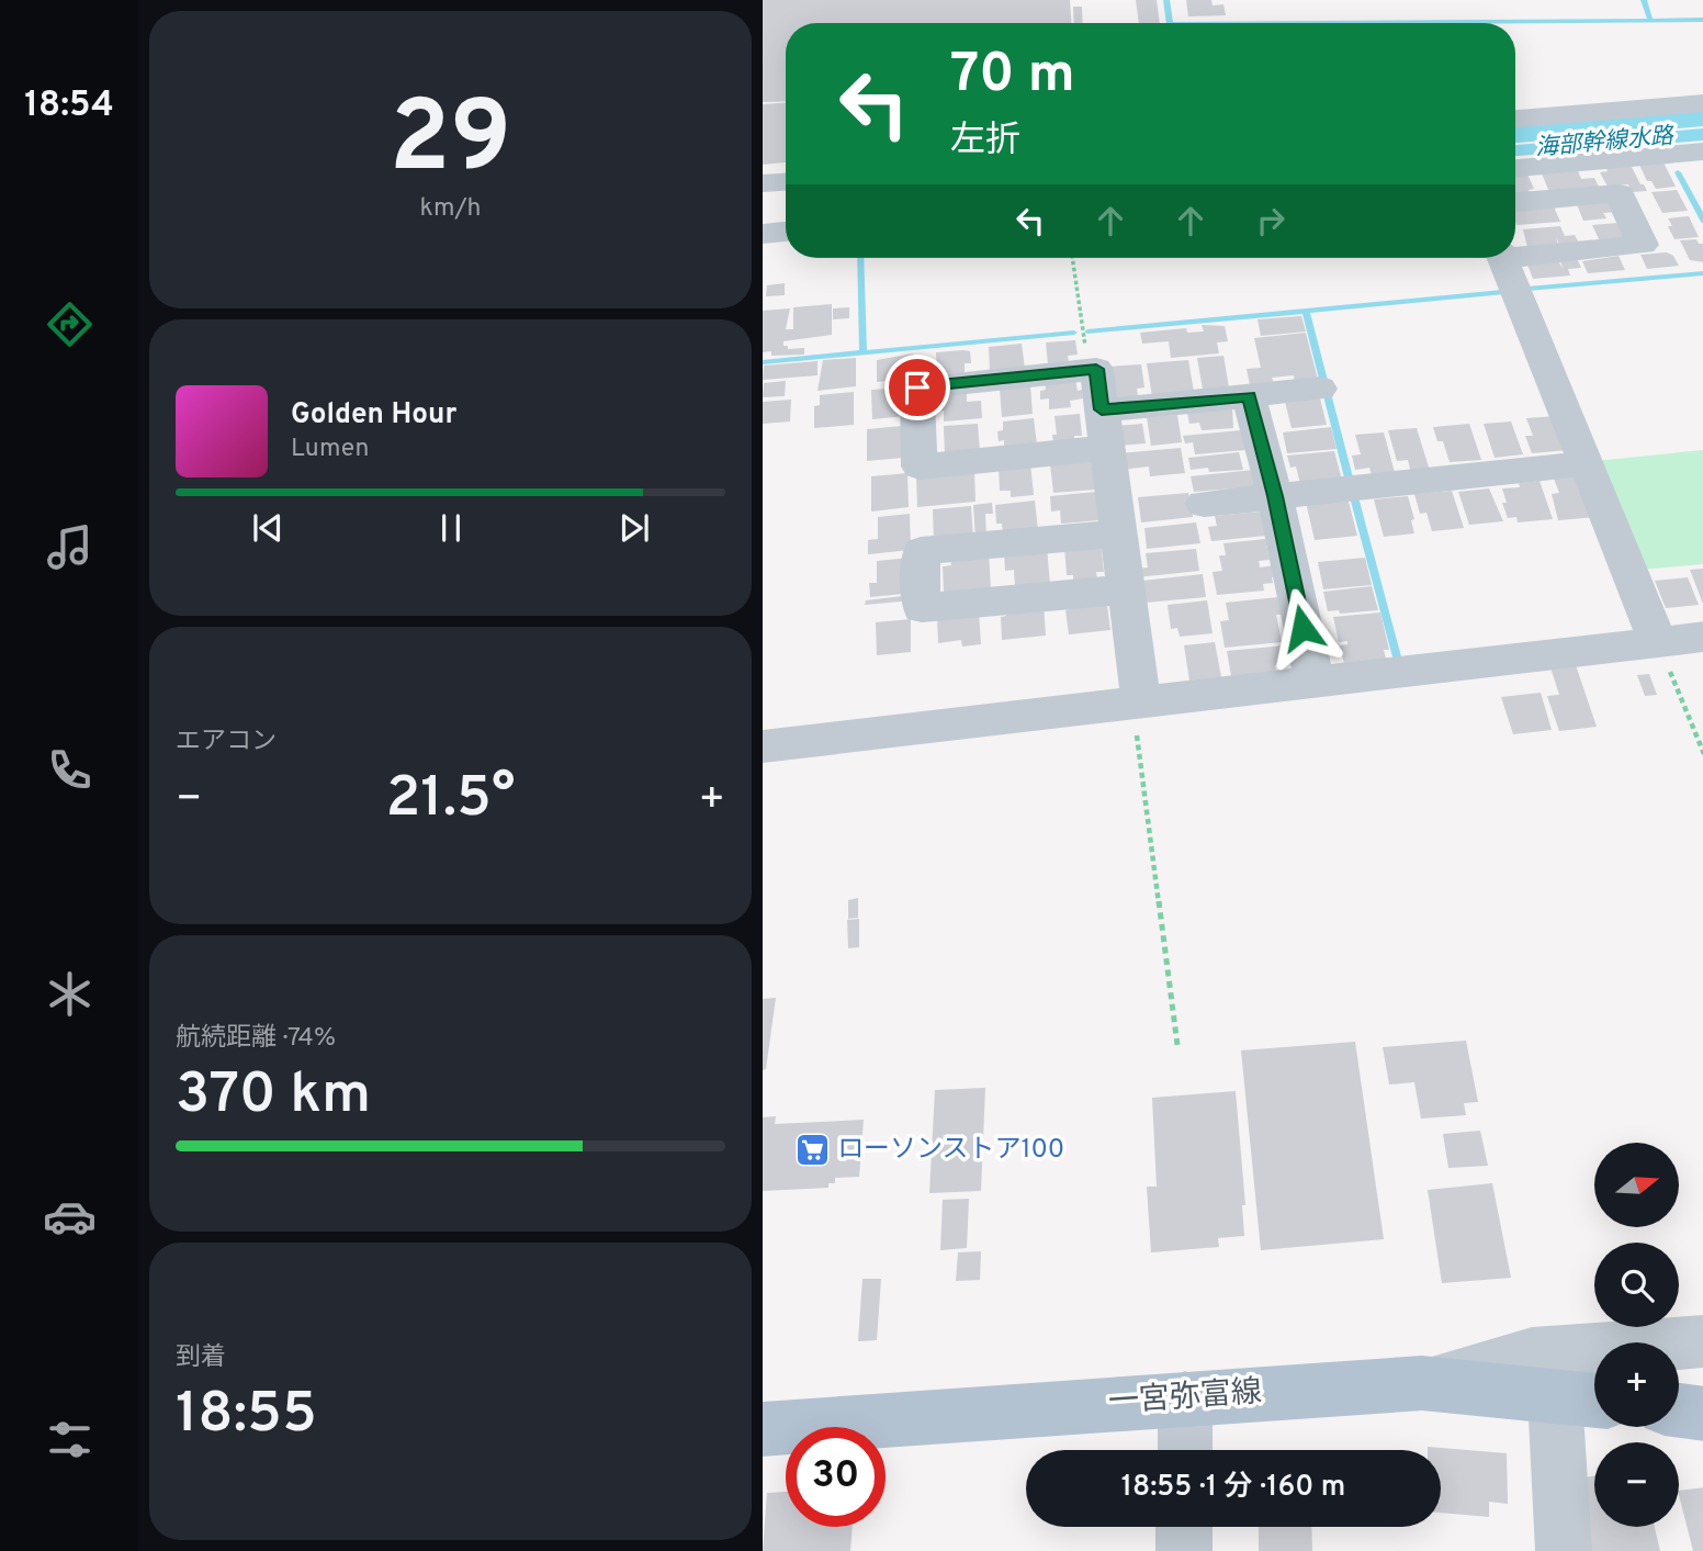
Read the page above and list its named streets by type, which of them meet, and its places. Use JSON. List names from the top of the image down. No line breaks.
{"streets":{"main road":["一宮弥富線"]},"water":["海部幹線水路"],"places":{"supermarket":["ローソンストア100"]},"north":"right","page":{"tabs":"18:54","tile":[["29","km/h"],"エアコン",["航続距離 · 74%","370 km"],["到着","18:55"]],"turn":["70 m","左折"],"song":["Golden Hour","Lumen"],"heat":["−","21.5°","+"],"map_buttons":["+","−"],"limit":"30","trip":"18:55 · 1 分 · 160 m"}}
